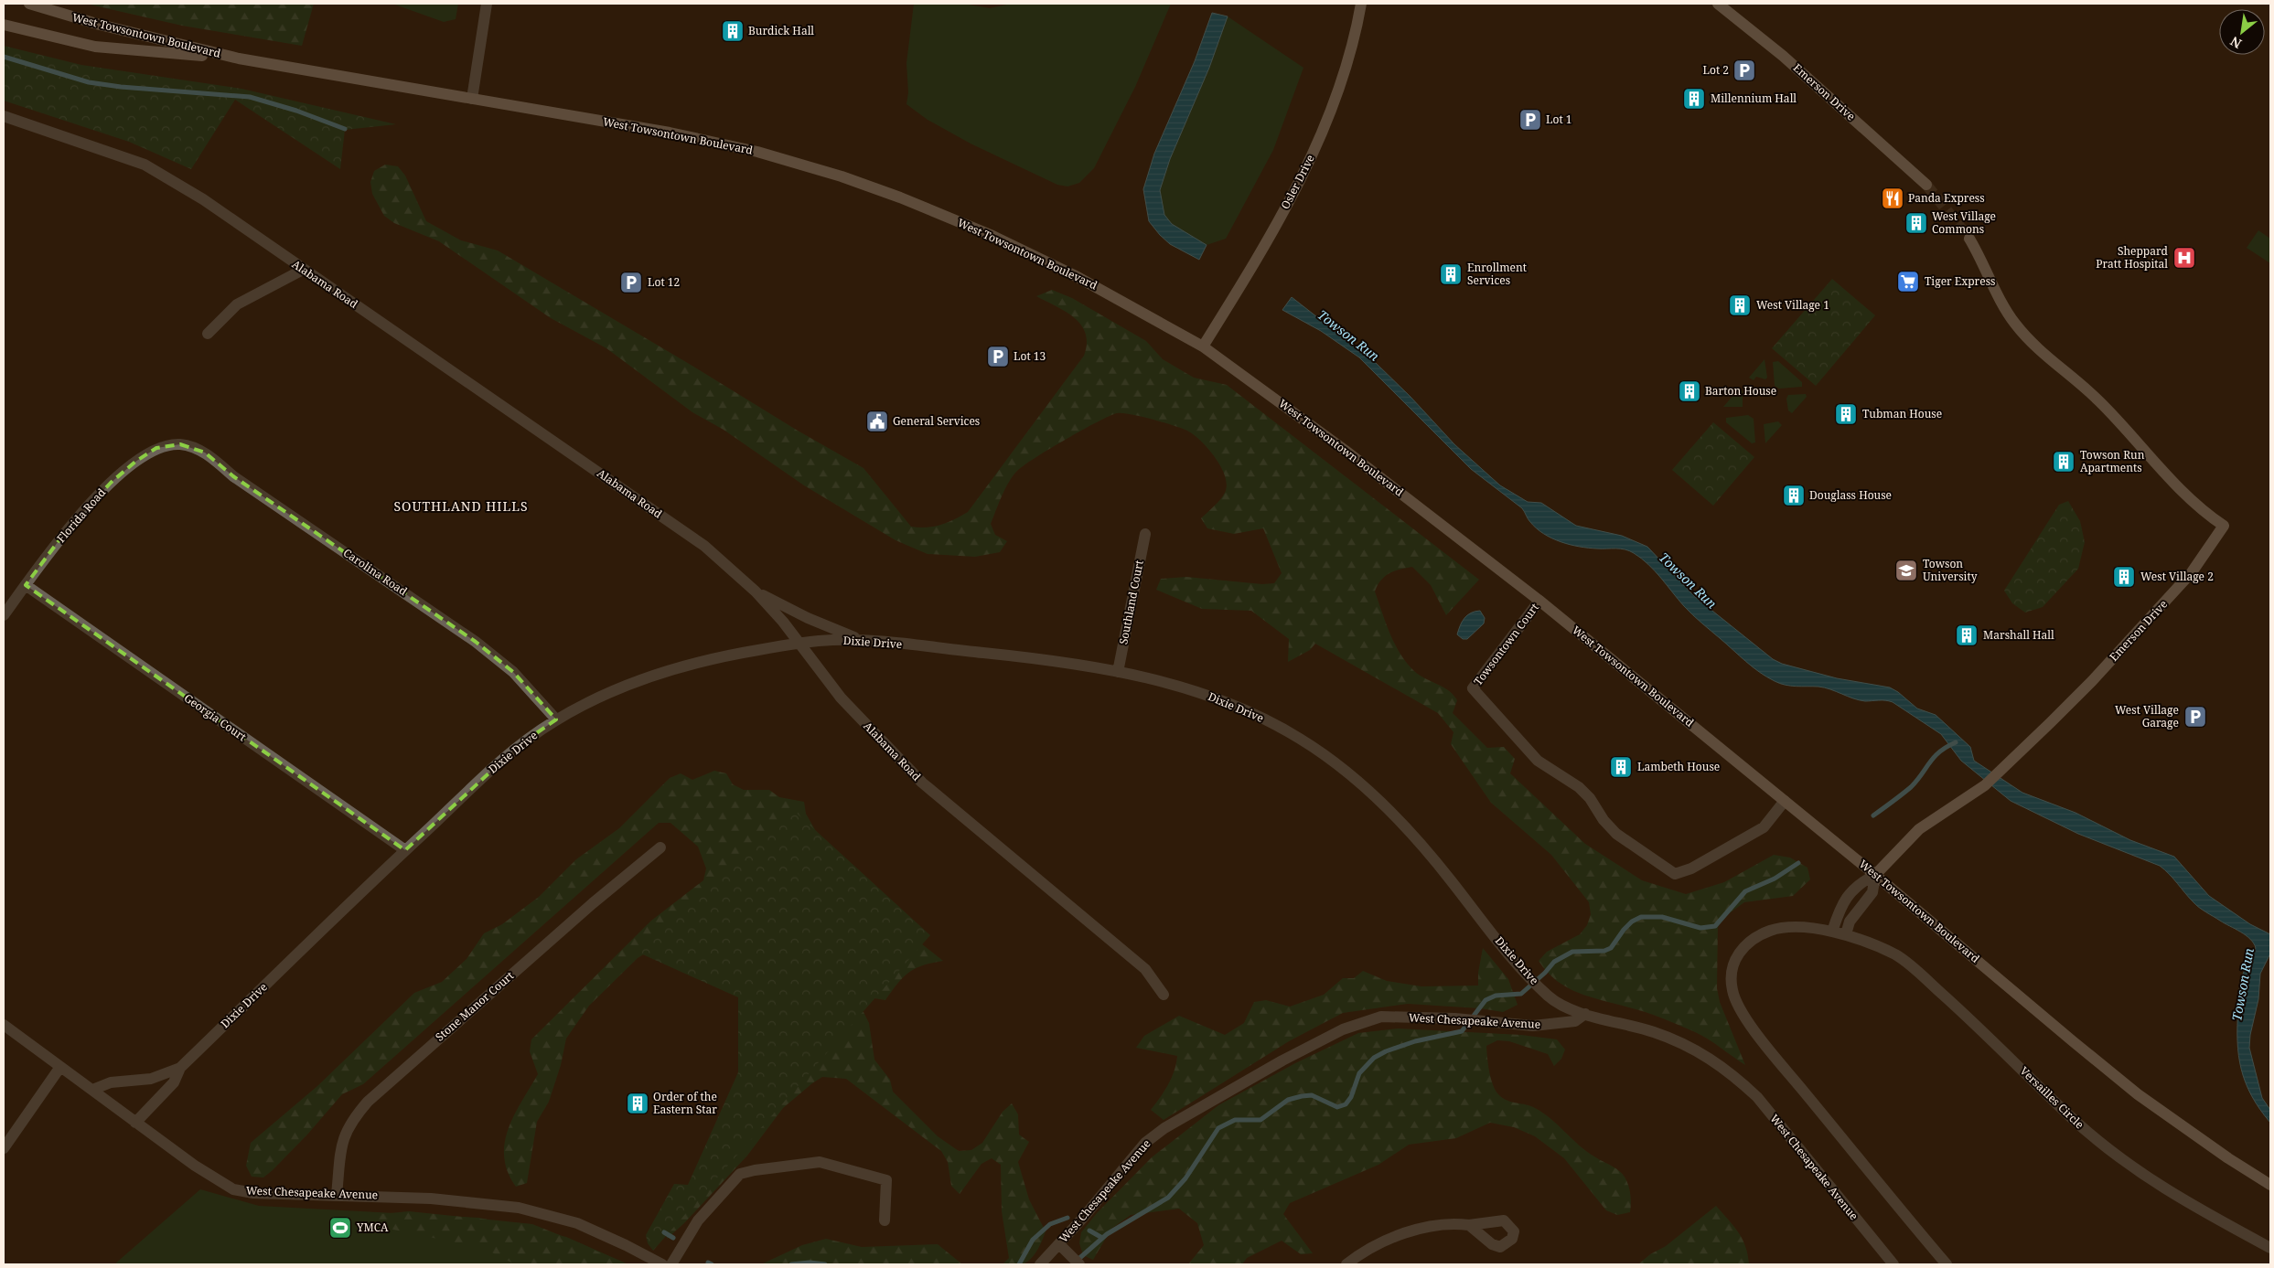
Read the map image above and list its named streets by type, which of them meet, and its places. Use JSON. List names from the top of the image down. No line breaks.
{"streets":{"main road":["West Towsontown Boulevard","Emerson Drive","Osler Drive"],"street":["Alabama Road","Florida Road","Carolina Road","Southland Court","Dixie Drive","Towsontown Court","Georgia Court","Stone Manor Court","West Chesapeake Avenue","Versailles Circle"]},"crossings":[["West Towsontown Boulevard","Emerson Drive"],["West Towsontown Boulevard","Osler Drive"],["West Towsontown Boulevard","Towsontown Court"],["Alabama Road","Dixie Drive"],["Florida Road","Carolina Road"],["Florida Road","Georgia Court"],["Carolina Road","Dixie Drive"],["Southland Court","Dixie Drive"],["Dixie Drive","Georgia Court"],["Dixie Drive","West Chesapeake Avenue"],["Stone Manor Court","West Chesapeake Avenue"]],"districts":["SOUTHLAND HILLS"],"water":["Towson Run"],"places":{"building":["Burdick Hall","Millennium Hall","West Village Commons","Enrollment Services","West Village 1","Barton House","Tubman House","Towson Run Apartments","Douglass House","West Village 2","Marshall Hall","Lambeth House","Order of the Eastern Star"],"parking":["Lot 2","Lot 1","Lot 12","Lot 13","West Village Garage"],"restaurant":["Panda Express"],"hospital":["Sheppard Pratt Hospital"],"supermarket":["Tiger Express"],"public building":["General Services"],"school or university":["Towson University"],"sports":["YMCA"]},"north":"bottom left"}
